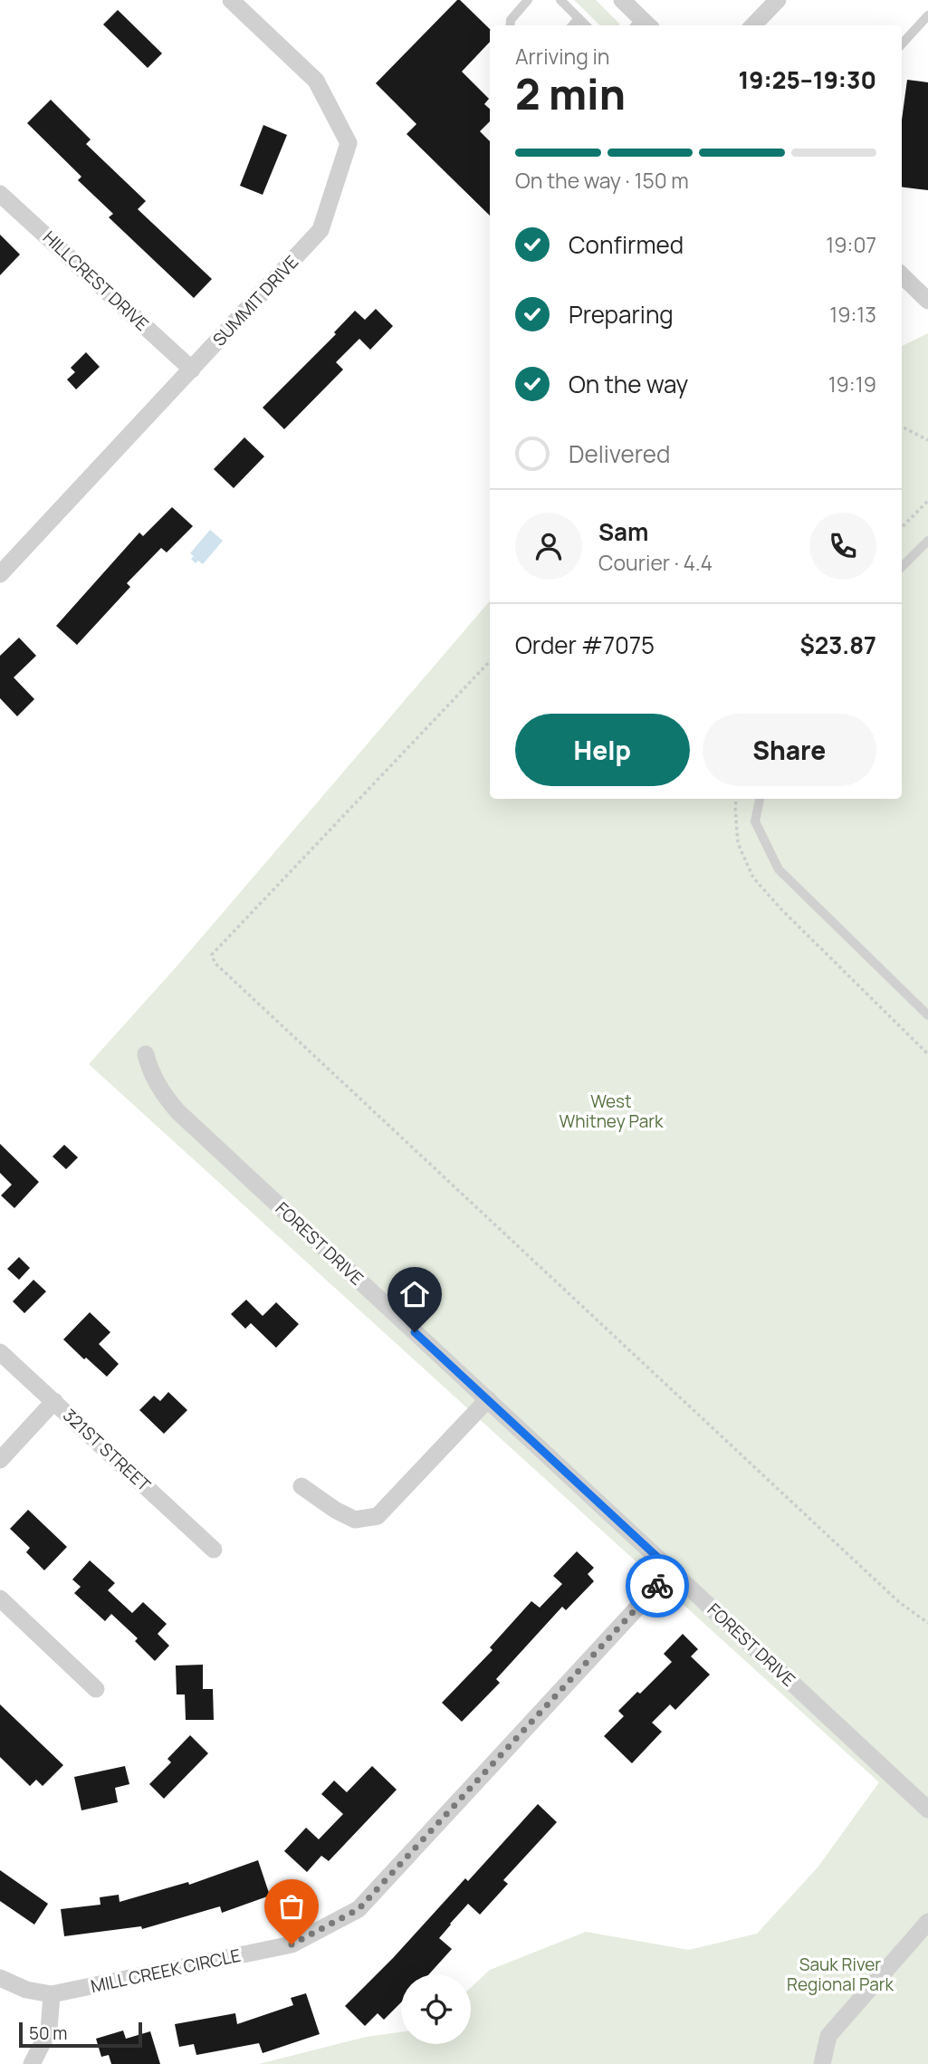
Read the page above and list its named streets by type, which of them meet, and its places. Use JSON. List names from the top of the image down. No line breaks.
{"streets":{"street":["HILLCREST DRIVE","SUMMIT DRIVE","FOREST DRIVE","321ST STREET","MILL CREEK CIRCLE"]},"crossings":[["HILLCREST DRIVE","SUMMIT DRIVE"],["FOREST DRIVE","MILL CREEK CIRCLE"]],"parks":["West Whitney Park","Sauk River Regional Park"],"scale_bar":"50 m","page":{"heading":["2 min","Arriving in","19:25–19:30"],"panel":["Sam","Courier · 4.4","Order #7075","$23.87"],"bar":"On the way · 150 m","list":[["Confirmed","19:07"],["Preparing","19:13"],["On the way","19:19"],"Delivered"],"buttons":["Help","Share"],"scale":"50 m"}}
